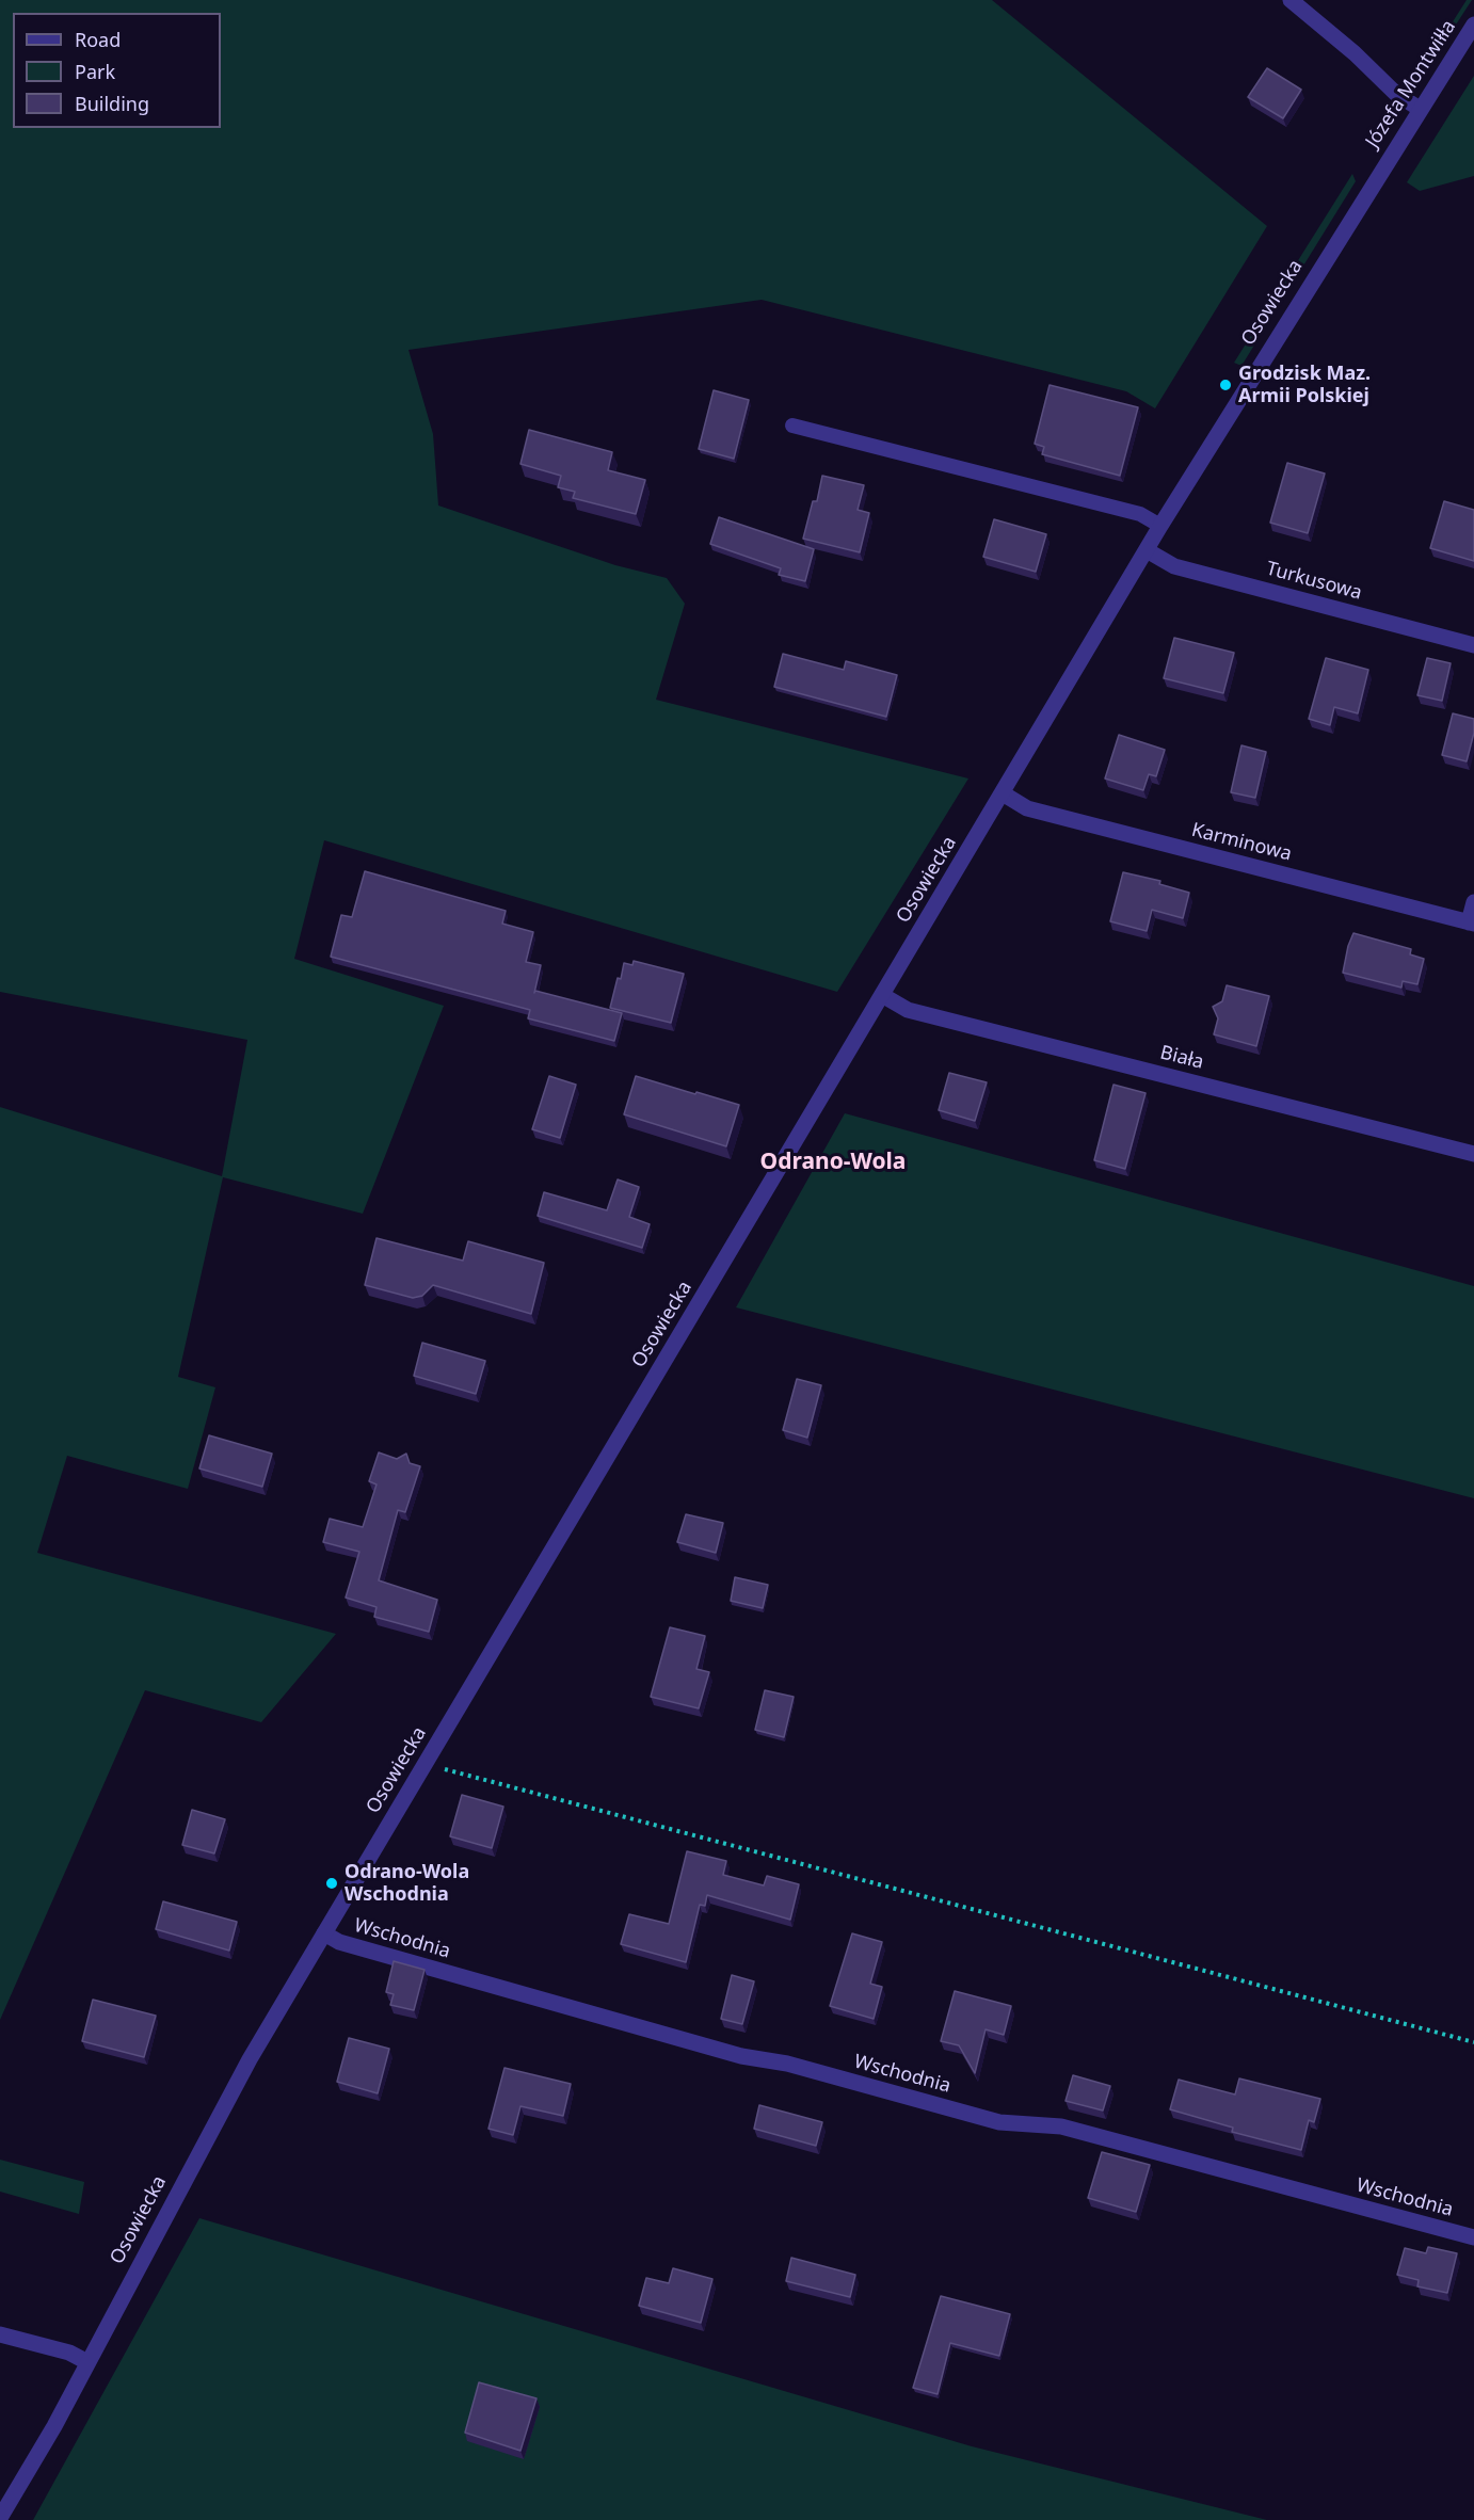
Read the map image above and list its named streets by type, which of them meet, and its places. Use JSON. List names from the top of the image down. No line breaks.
{"streets":{"street":["Józefa Montwiłła","Osowiecka","Turkusowa","Karminowa","Biała","Wschodnia"]},"crossings":[["Józefa Montwiłła","Osowiecka"],["Osowiecka","Turkusowa"],["Osowiecka","Karminowa"],["Osowiecka","Biała"],["Osowiecka","Wschodnia"]],"districts":["Odrano-Wola"],"places":["Grodzisk Maz. Armii Polskiej","Odrano-Wola Wschodnia"],"legend":["Road","Park","Building"]}
